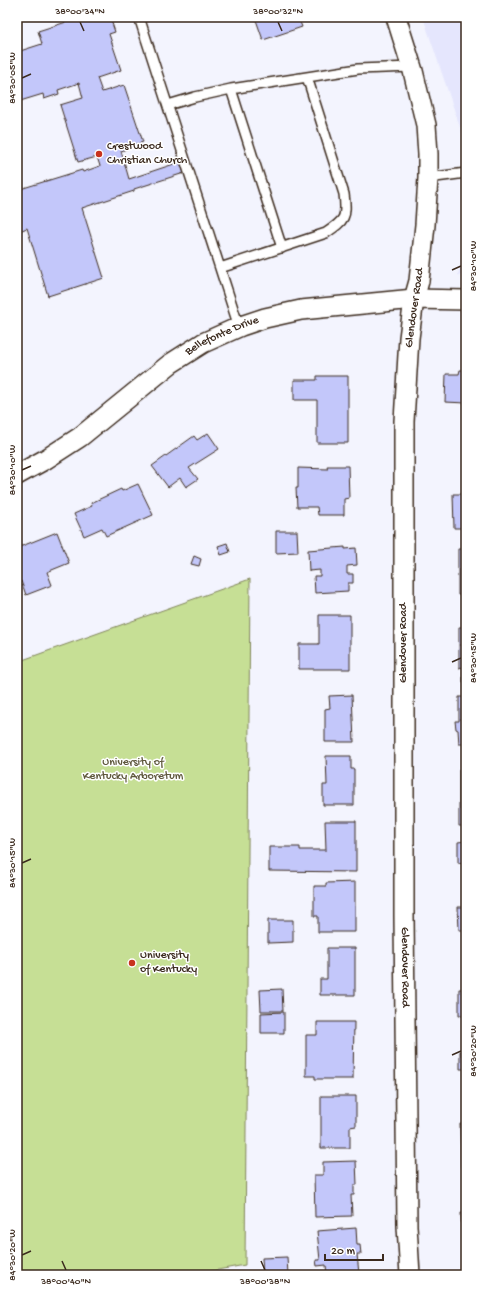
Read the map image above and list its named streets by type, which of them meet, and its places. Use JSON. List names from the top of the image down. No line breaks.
{"streets":{"street":["Glendover Road","Bellefonte Drive"]},"crossings":[["Glendover Road","Bellefonte Drive"]],"parks":["University of Kentucky Arboretum"],"places":["Crestwood Christian Church","University of Kentucky"],"scale_bar":"20 m","coordinates":["38°00'34\"N","38°00'32\"N","84°30'05\"W","84°30'10\"W","84°30'15\"W","84°30'20\"W","38°00'40\"N","38°00'38\"N"]}
